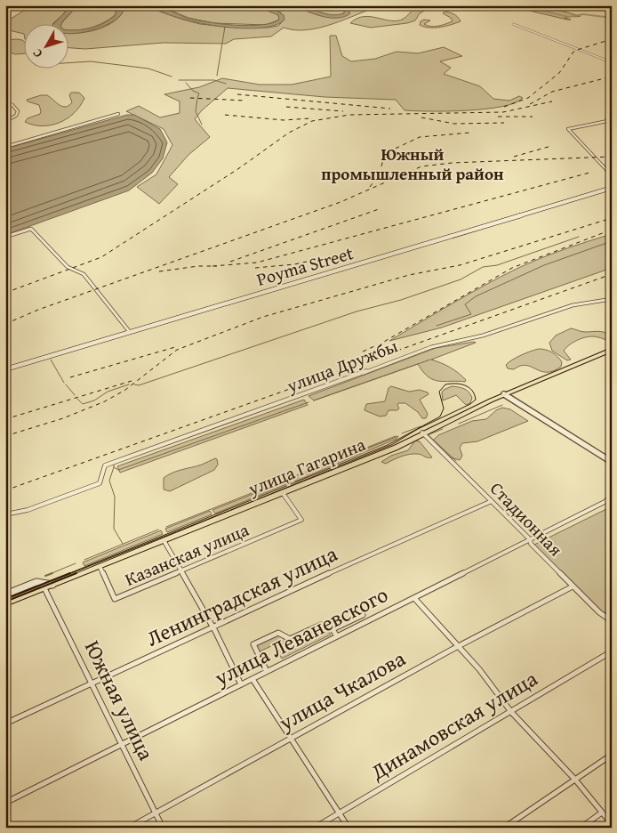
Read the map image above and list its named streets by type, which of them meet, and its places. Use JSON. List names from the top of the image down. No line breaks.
{"streets":{"main road":["Poyma Street","улица Гагарина"],"street":["улица Дружбы","Стадионная","Казанская улица","Ленинградская улица","улица Леваневского","улица Чкалова","Южная улица","Динамовская улица"]},"crossings":[["улица Гагарина","Стадионная"],["улица Гагарина","Казанская улица"],["улица Гагарина","Южная улица"],["Стадионная","Ленинградская улица"],["Стадионная","улица Леваневского"],["Стадионная","улица Чкалова"],["Ленинградская улица","Южная улица"],["улица Леваневского","Южная улица"],["улица Чкалова","Южная улица"]],"districts":["Южный промышленный район"],"north":"bottom left"}
